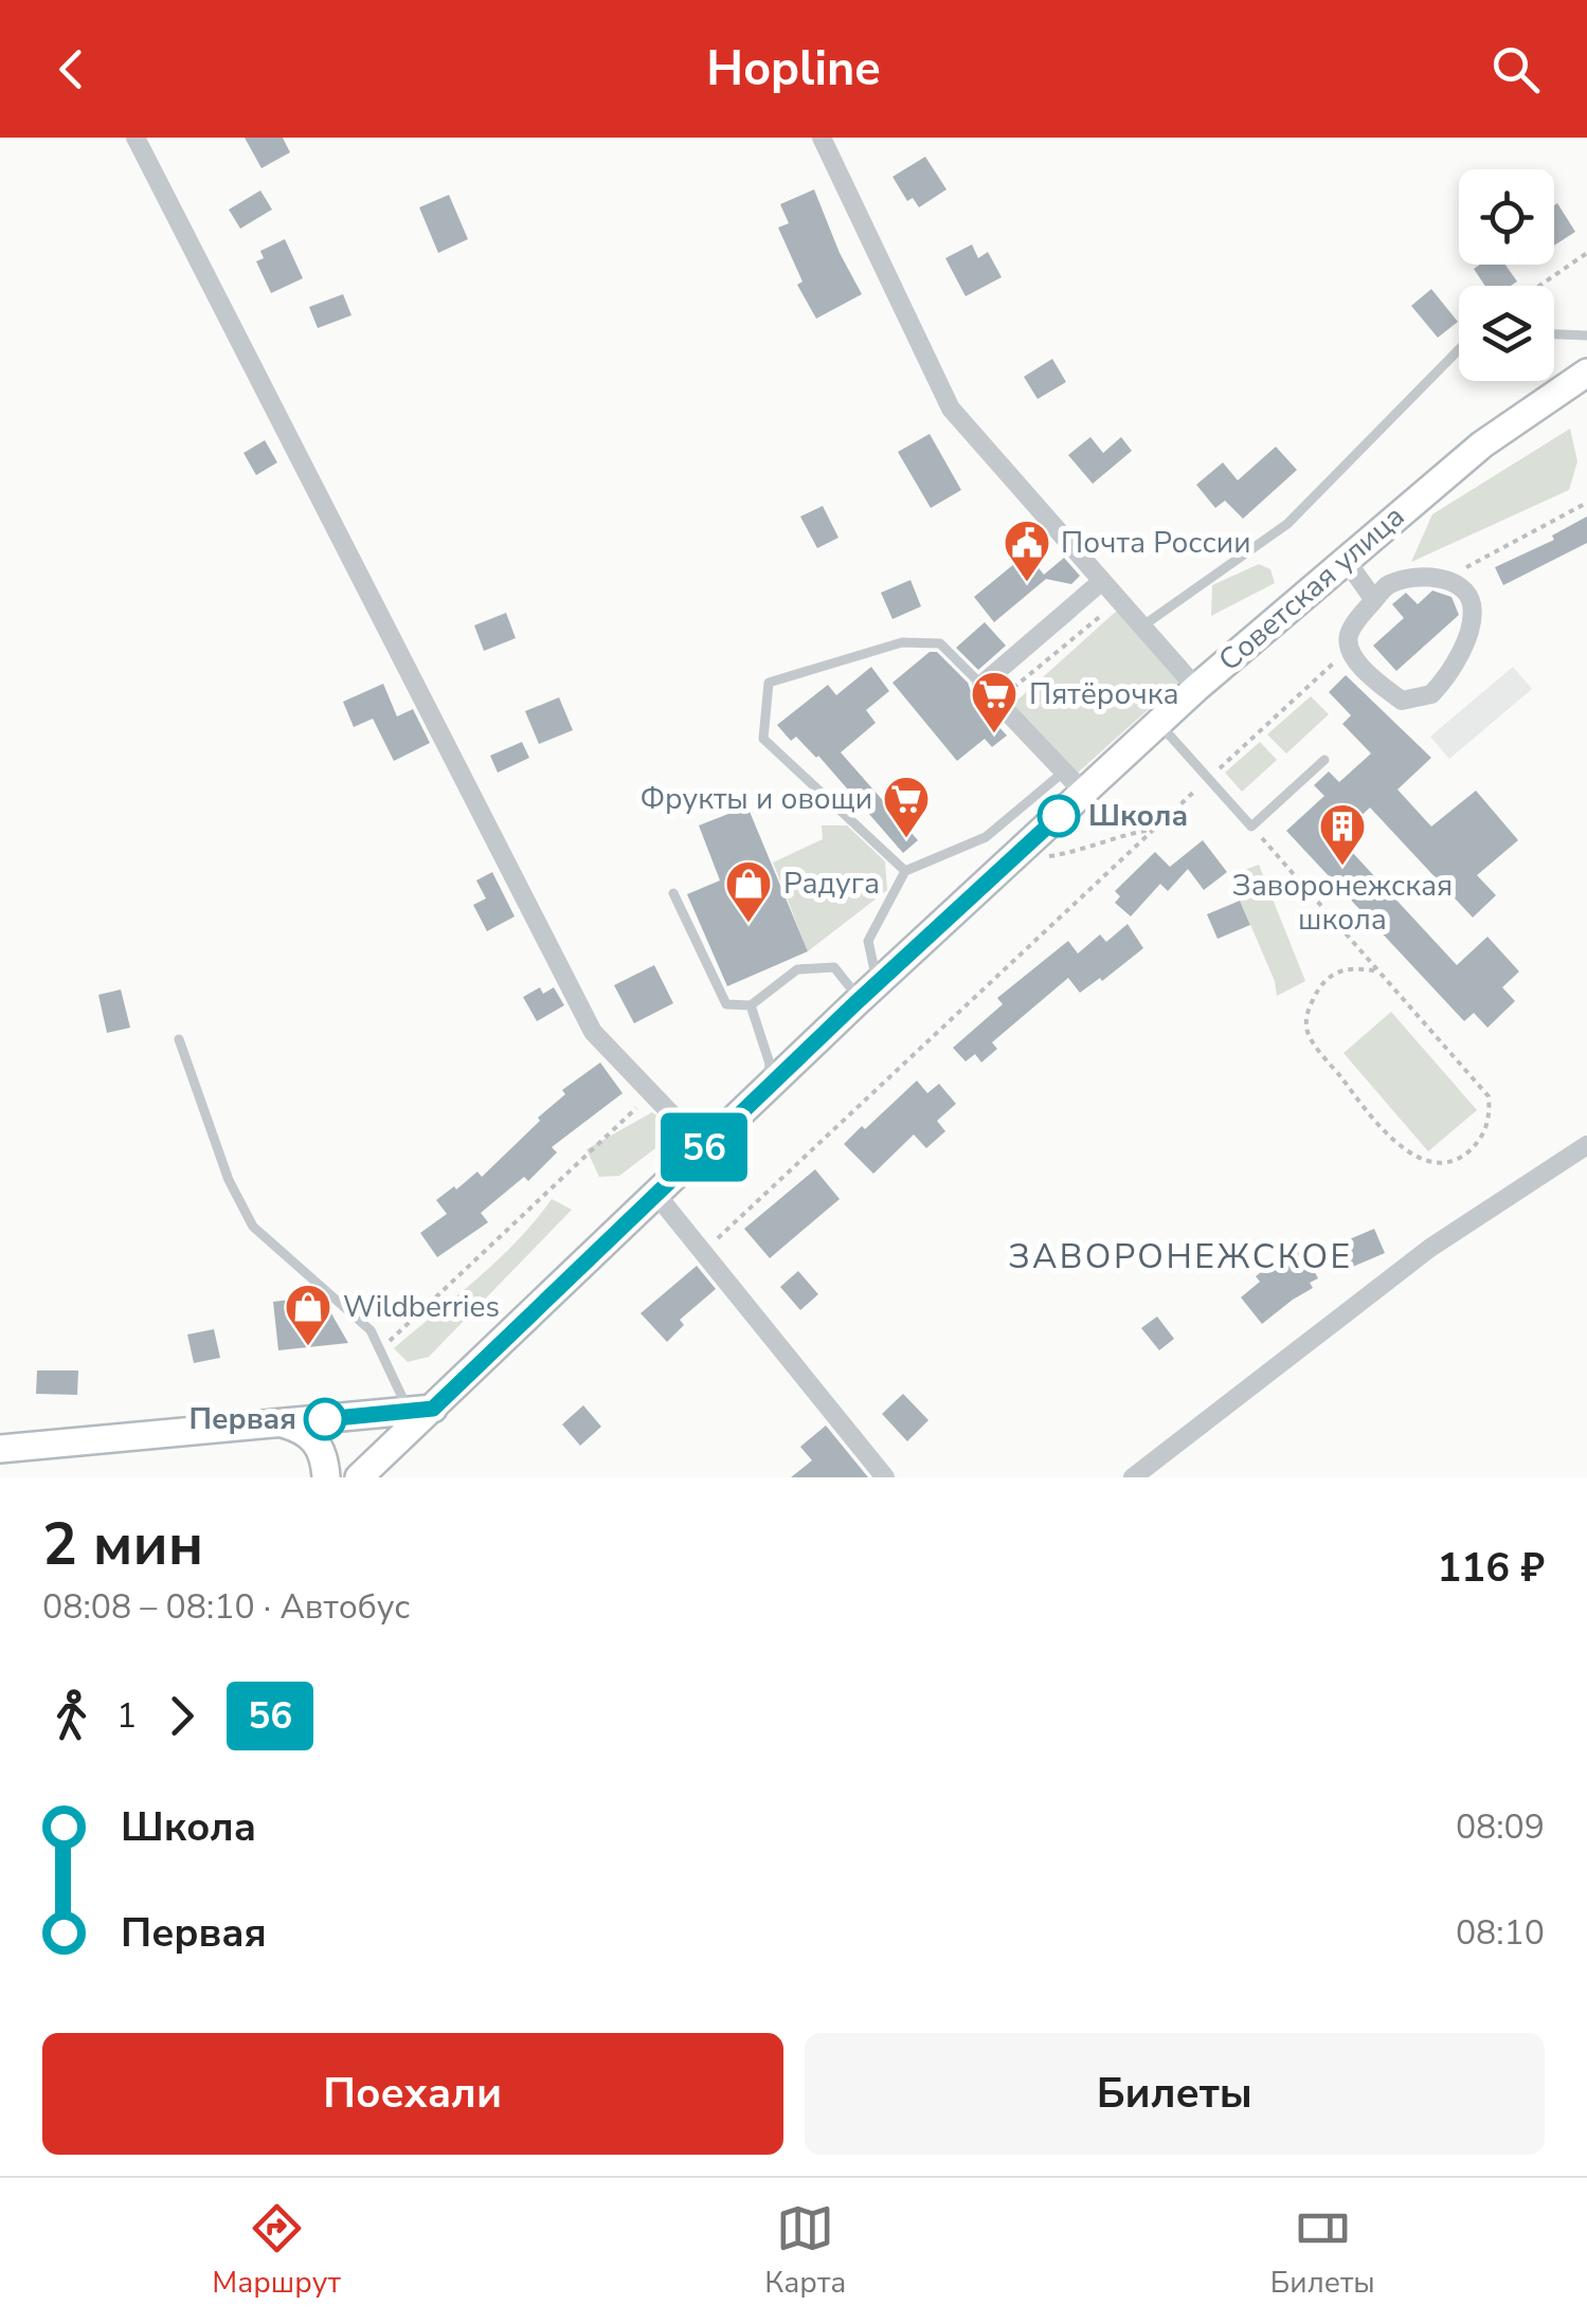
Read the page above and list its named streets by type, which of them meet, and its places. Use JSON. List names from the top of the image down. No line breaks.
{"streets":{"street":["Советская улица"]},"districts":["ЗАВОРОНЕЖСКОЕ"],"places":{"public building":["Почта России"],"supermarket":["Пятёрочка","Фрукты и овощи"],"other":["Школа","Первая"],"building":["Заворонежская школа"],"shop":["Радуга","Wildberries"]},"lines":["bus line 56"],"page":{"header":"Hopline","on_map":"56","heading":["2 мин","08:08 – 08:10 · Автобус","116 ₽"],"legs":["1","56"],"list":[{"name":"Школа","value":"08:09"},{"name":"Первая","value":"08:10"}],"buttons":["Поехали","Билеты"],"tabs":["Маршрут","Карта","Билеты"]}}
